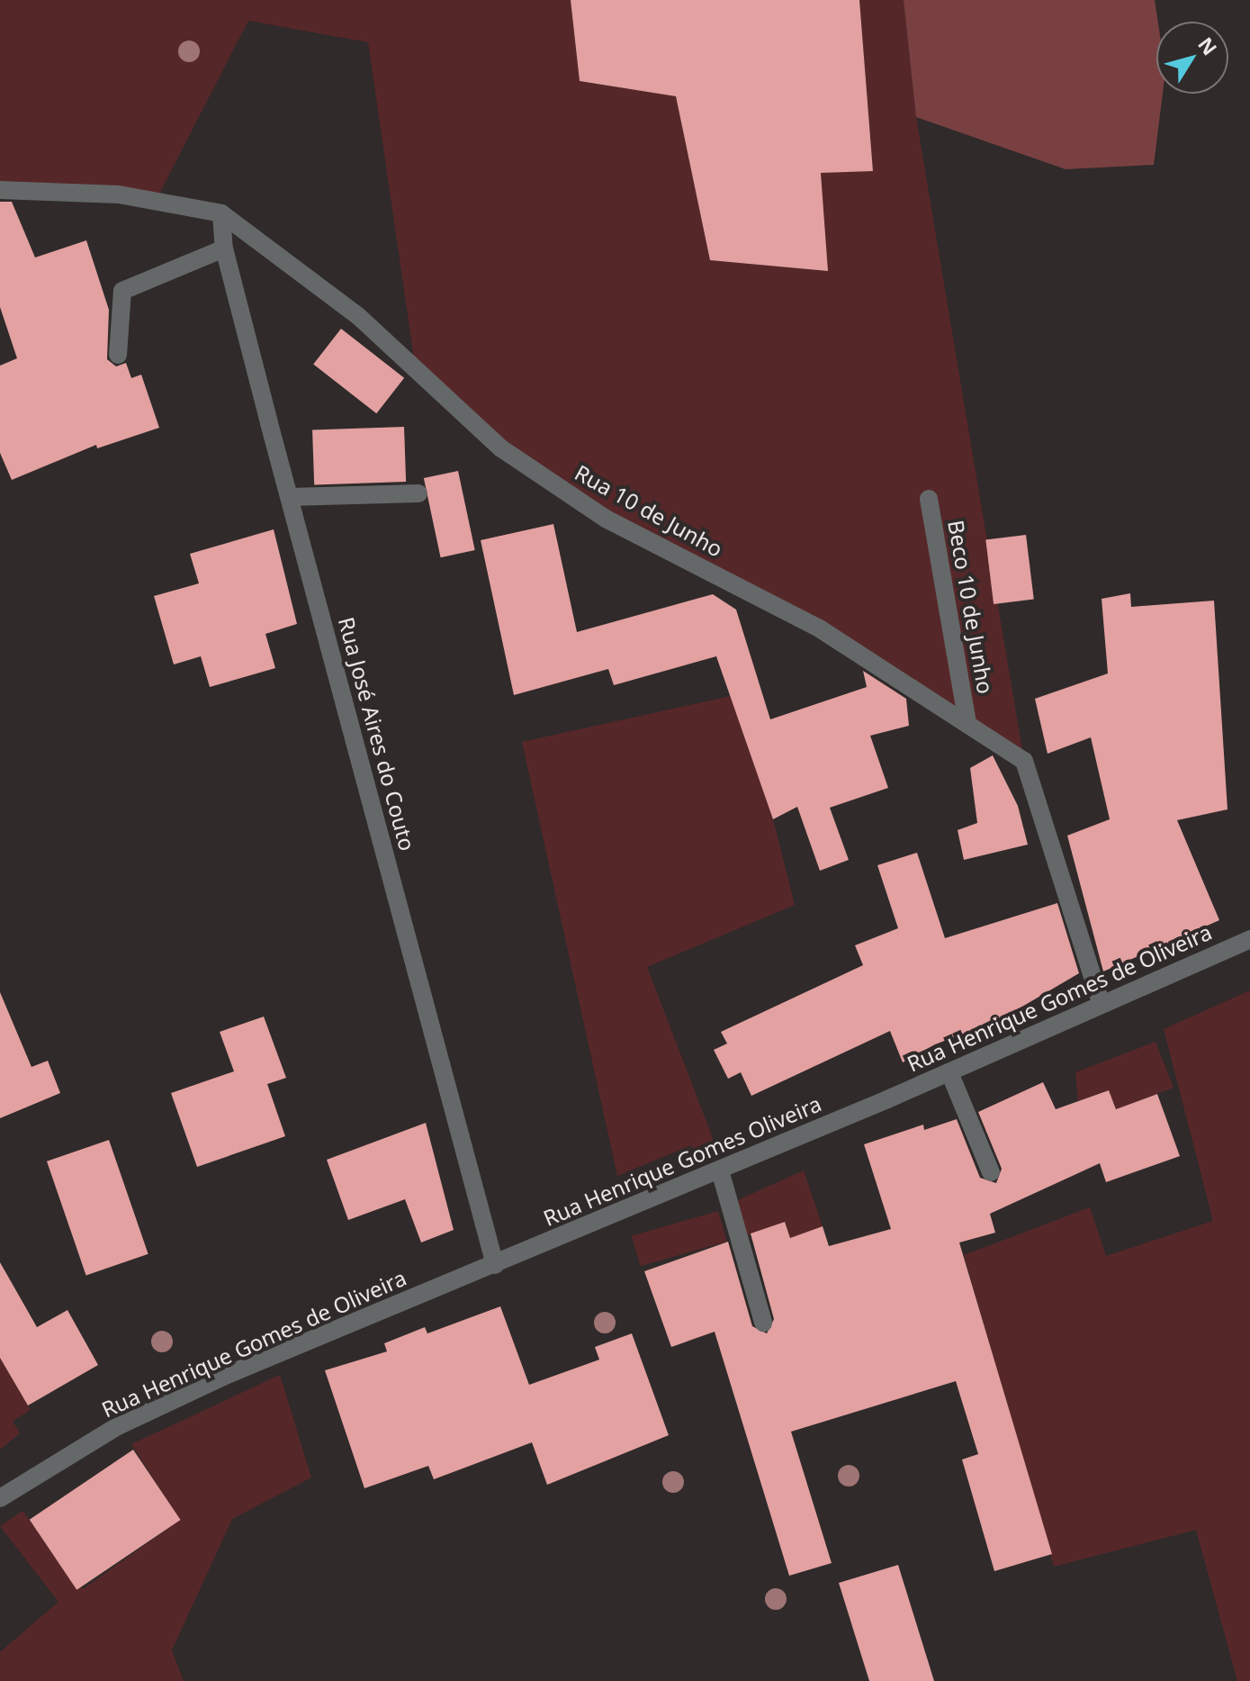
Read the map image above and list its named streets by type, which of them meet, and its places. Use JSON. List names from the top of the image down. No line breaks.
{"streets":{"street":["Rua 10 de Junho","Beco 10 de Junho","Rua José Aires do Couto","Rua Henrique Gomes de Oliveira","Rua Henrique Gomes Oliveira"]},"crossings":[["Rua 10 de Junho","Beco 10 de Junho"],["Rua 10 de Junho","Rua José Aires do Couto"],["Rua 10 de Junho","Rua Henrique Gomes de Oliveira"],["Rua José Aires do Couto","Rua Henrique Gomes de Oliveira"],["Rua José Aires do Couto","Rua Henrique Gomes Oliveira"],["Rua Henrique Gomes de Oliveira","Rua Henrique Gomes Oliveira"]],"north":"top right"}
